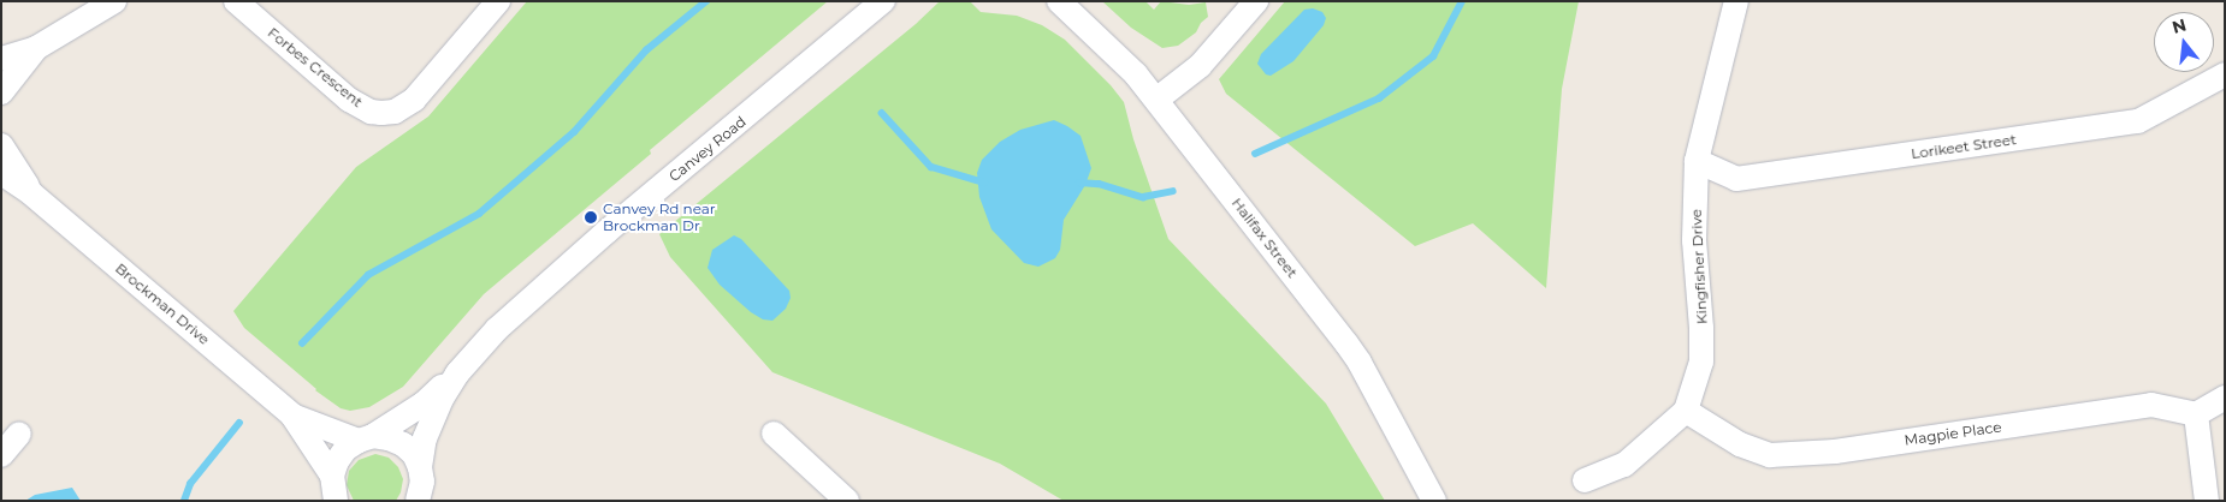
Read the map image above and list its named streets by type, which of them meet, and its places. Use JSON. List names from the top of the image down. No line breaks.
{"streets":{"street":["Forbes Crescent","Lorikeet Street","Canvey Road","Halifax Street","Kingfisher Drive","Brockman Drive","Magpie Place"]},"crossings":[["Lorikeet Street","Kingfisher Drive"],["Canvey Road","Brockman Drive"],["Kingfisher Drive","Magpie Place"]],"places":["Canvey Rd near Brockman Dr"],"north":"top"}
